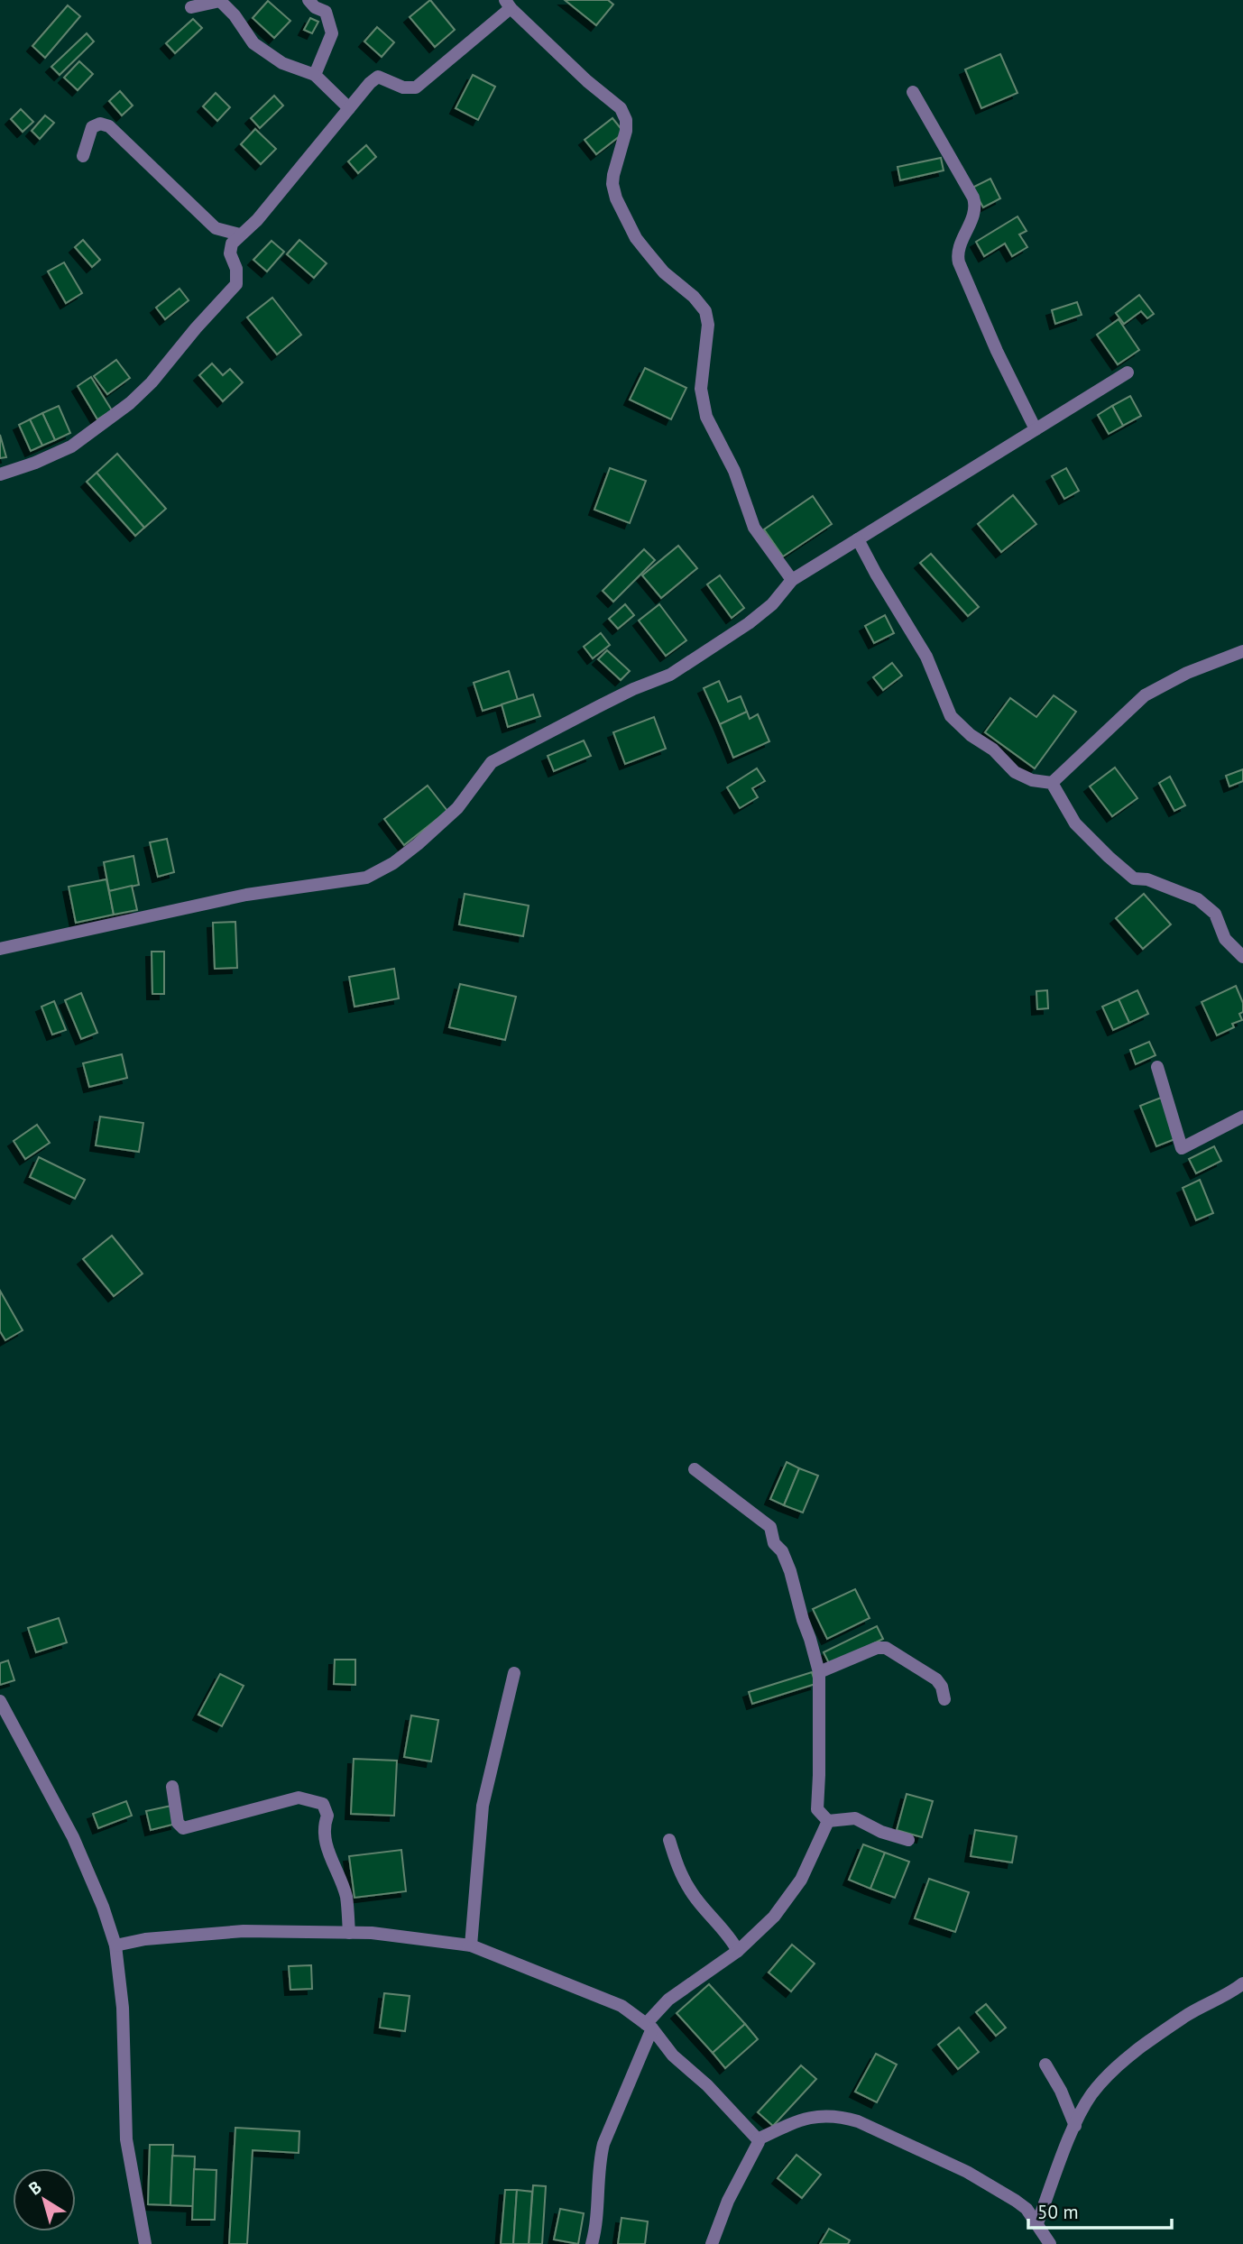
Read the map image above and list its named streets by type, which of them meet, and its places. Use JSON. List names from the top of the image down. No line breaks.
{"scale_bar":"50 m","north":"top left"}
